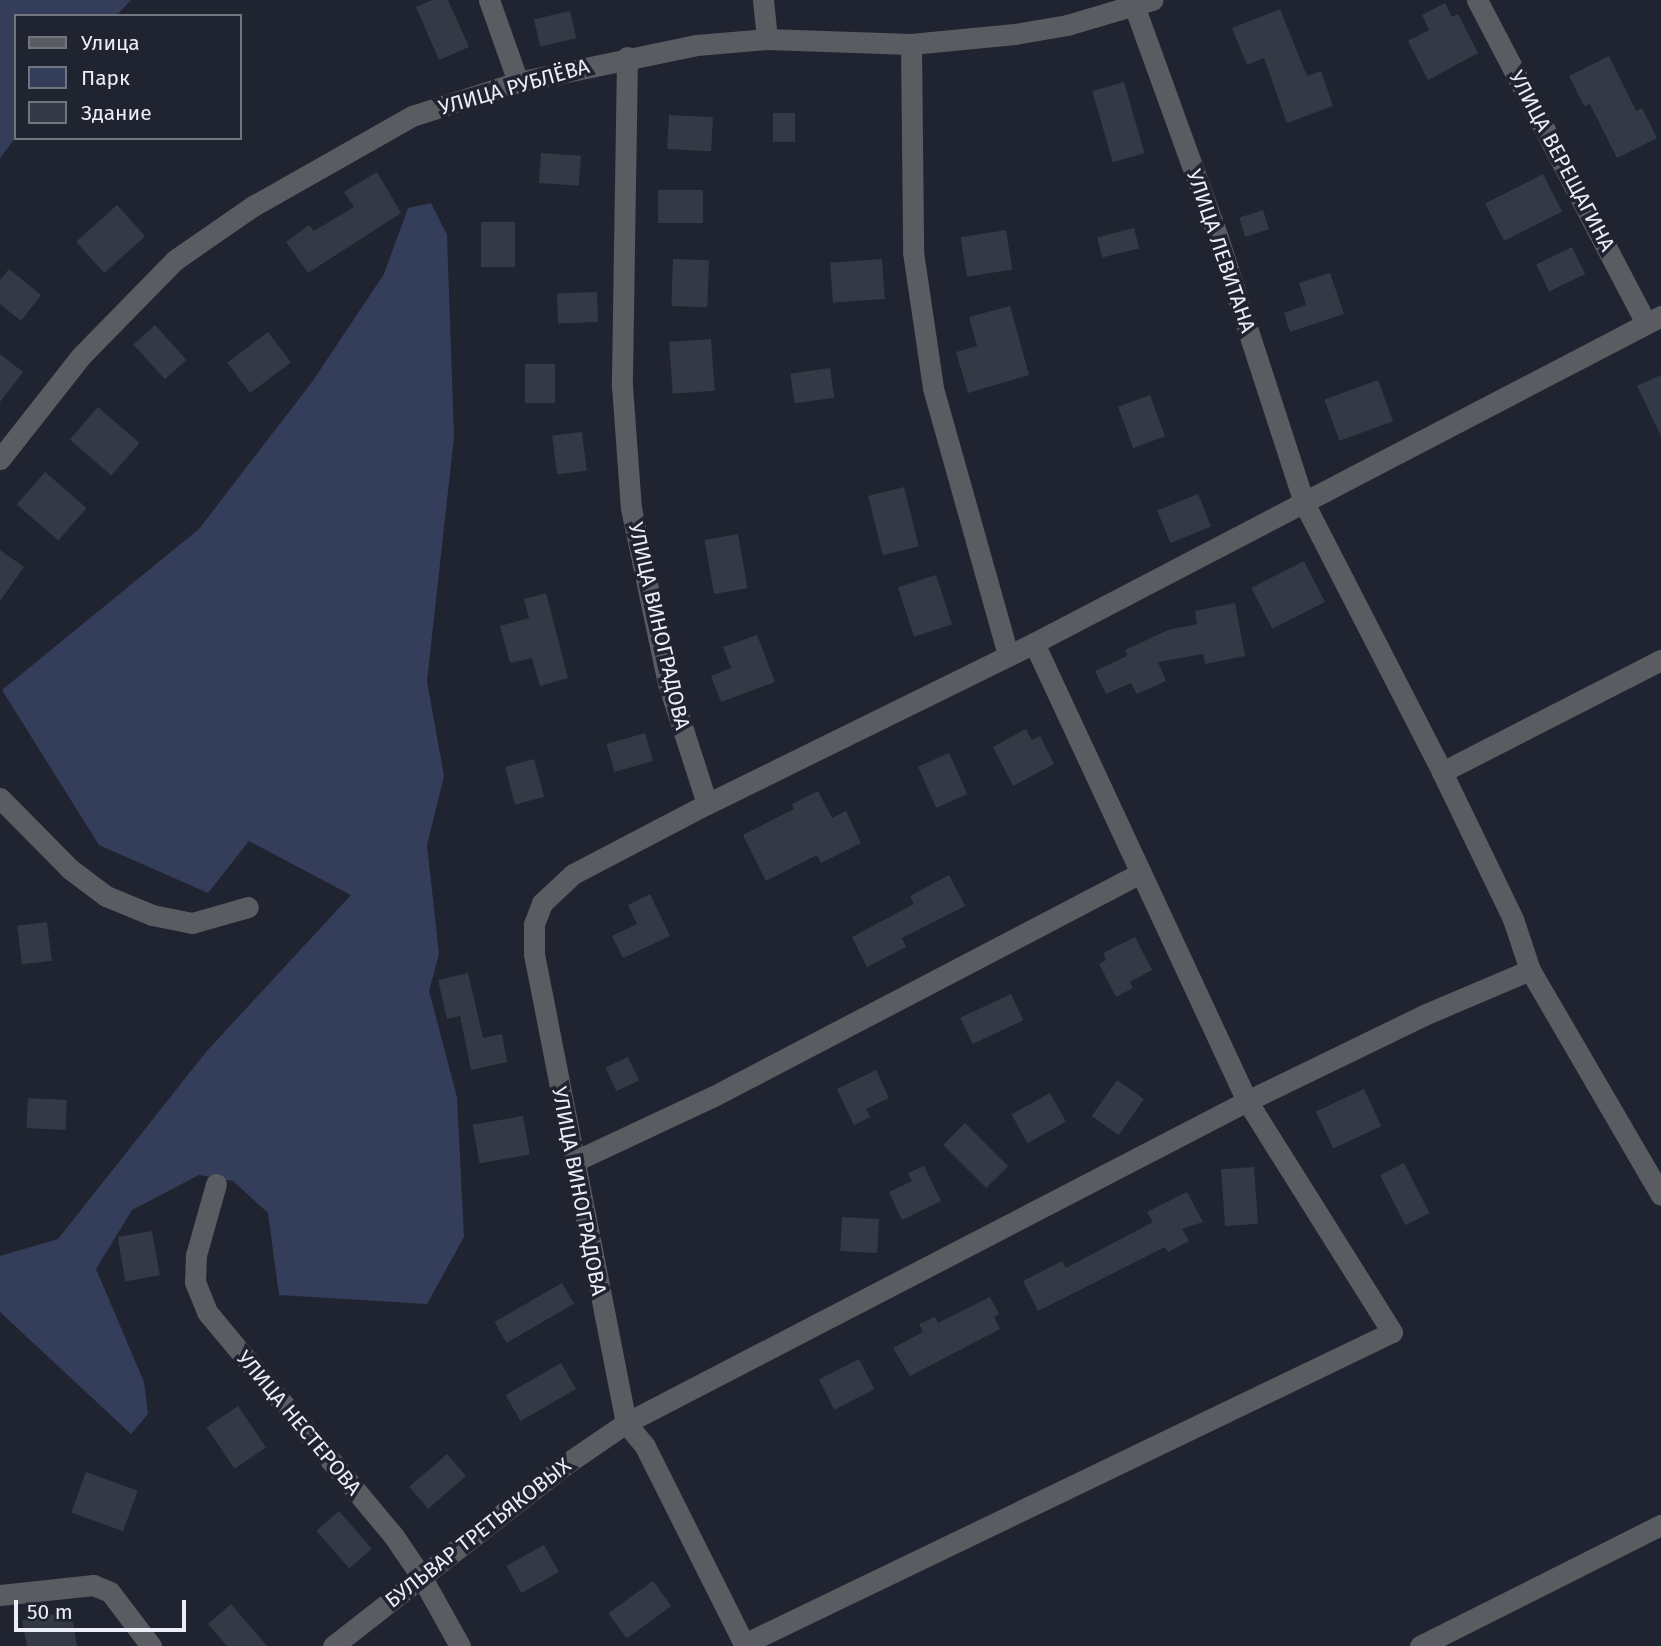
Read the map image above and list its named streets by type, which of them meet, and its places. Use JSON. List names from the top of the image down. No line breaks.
{"streets":{"street":["УЛИЦА РУБЛЁВА","УЛИЦА ВЕРЕЩАГИНА","УЛИЦА ЛЕВИТАНА","УЛИЦА ВИНОГРАДОВА","УЛИЦА НЕСТЕРОВА","БУЛЬВАР ТРЕТЬЯКОВЫХ"]},"crossings":[["УЛИЦА РУБЛЁВА","УЛИЦА ЛЕВИТАНА"],["УЛИЦА РУБЛЁВА","УЛИЦА ВИНОГРАДОВА"],["УЛИЦА ЛЕВИТАНА","БУЛЬВАР ТРЕТЬЯКОВЫХ"],["УЛИЦА ВИНОГРАДОВА","БУЛЬВАР ТРЕТЬЯКОВЫХ"],["УЛИЦА НЕСТЕРОВА","БУЛЬВАР ТРЕТЬЯКОВЫХ"]],"legend":["Улица","Парк","Здание"],"scale_bar":"50 m"}
